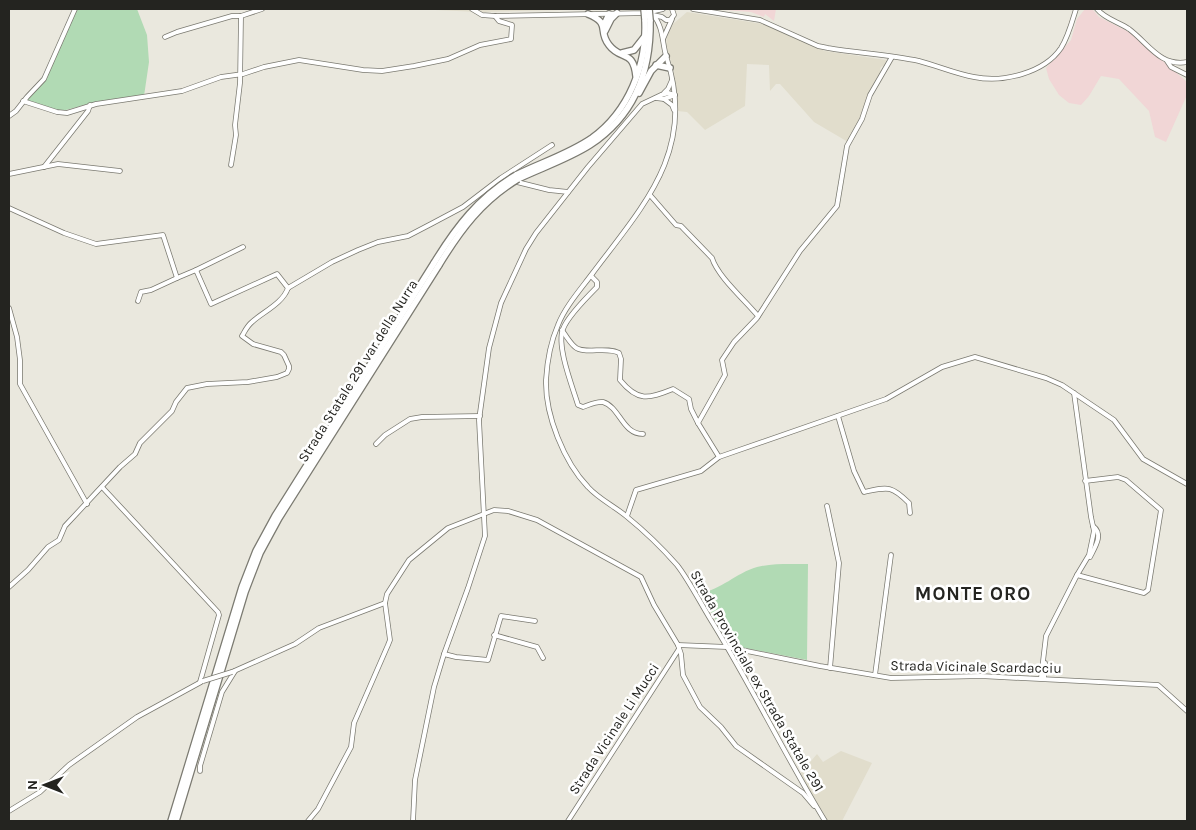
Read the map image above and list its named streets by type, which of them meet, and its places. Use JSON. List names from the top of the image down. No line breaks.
{"streets":{"highway":["Strada Statale 291 var della Nurra"],"street":["Strada Vicinale Scardacciu","Strada Provinciale ex Strada Statale 291","Strada Vicinale Li Mucci"]},"crossings":[["Strada Vicinale Scardacciu","Strada Provinciale ex Strada Statale 291"],["Strada Vicinale Scardacciu","Strada Vicinale Li Mucci"]],"districts":["MONTE ORO"],"north":"left"}
